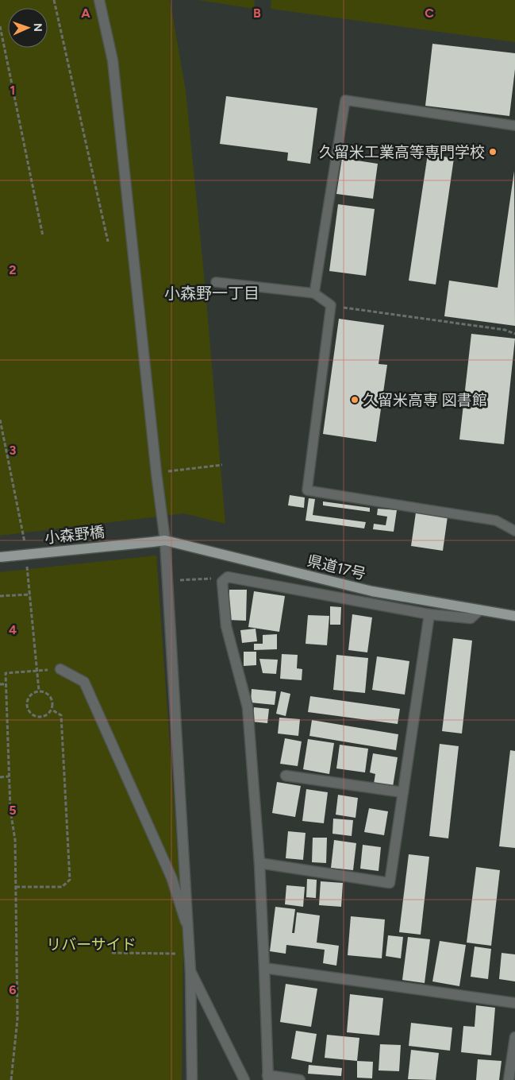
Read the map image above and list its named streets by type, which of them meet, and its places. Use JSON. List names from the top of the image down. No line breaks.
{"streets":{"main road":["小森野橋","県道17号"]},"crossings":[["小森野橋","県道17号"]],"districts":["小森野一丁目"],"parks":["リバーサイド"],"places":["久留米工業高等専門学校","久留米高専 図書館"],"north":"right","grid":{"columns":["A","B","C"],"rows":["1","2","3","4","5","6"]}}
